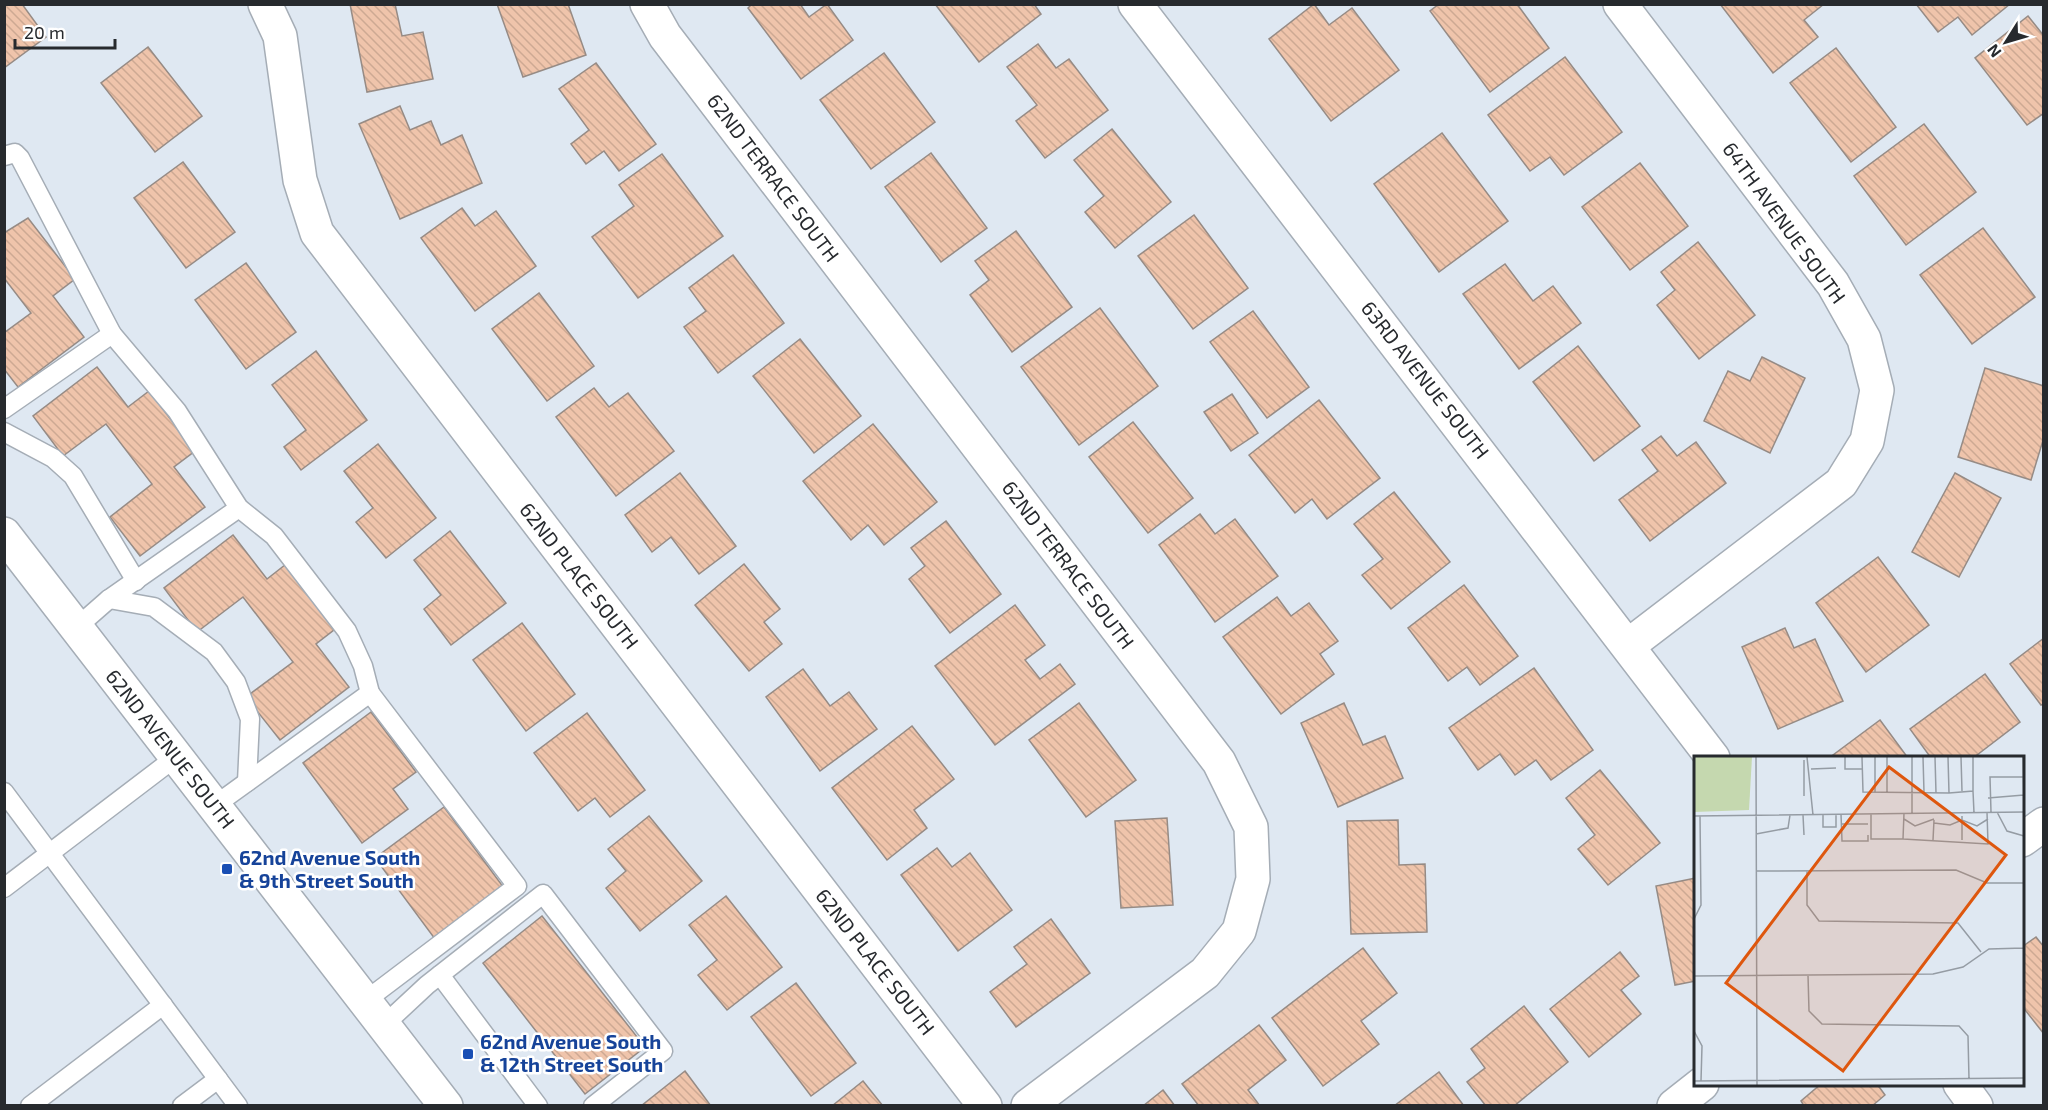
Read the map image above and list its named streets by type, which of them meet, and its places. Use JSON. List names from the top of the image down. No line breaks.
{"streets":{"street":["62ND TERRACE SOUTH","64TH AVENUE SOUTH","63RD AVENUE SOUTH","62ND PLACE SOUTH","62ND AVENUE SOUTH"]},"crossings":[["64TH AVENUE SOUTH","63RD AVENUE SOUTH"]],"places":{"transit":["62nd Avenue South & 9th Street South","62nd Avenue South & 12th Street South"]},"scale_bar":"20 m","north":"bottom left"}
